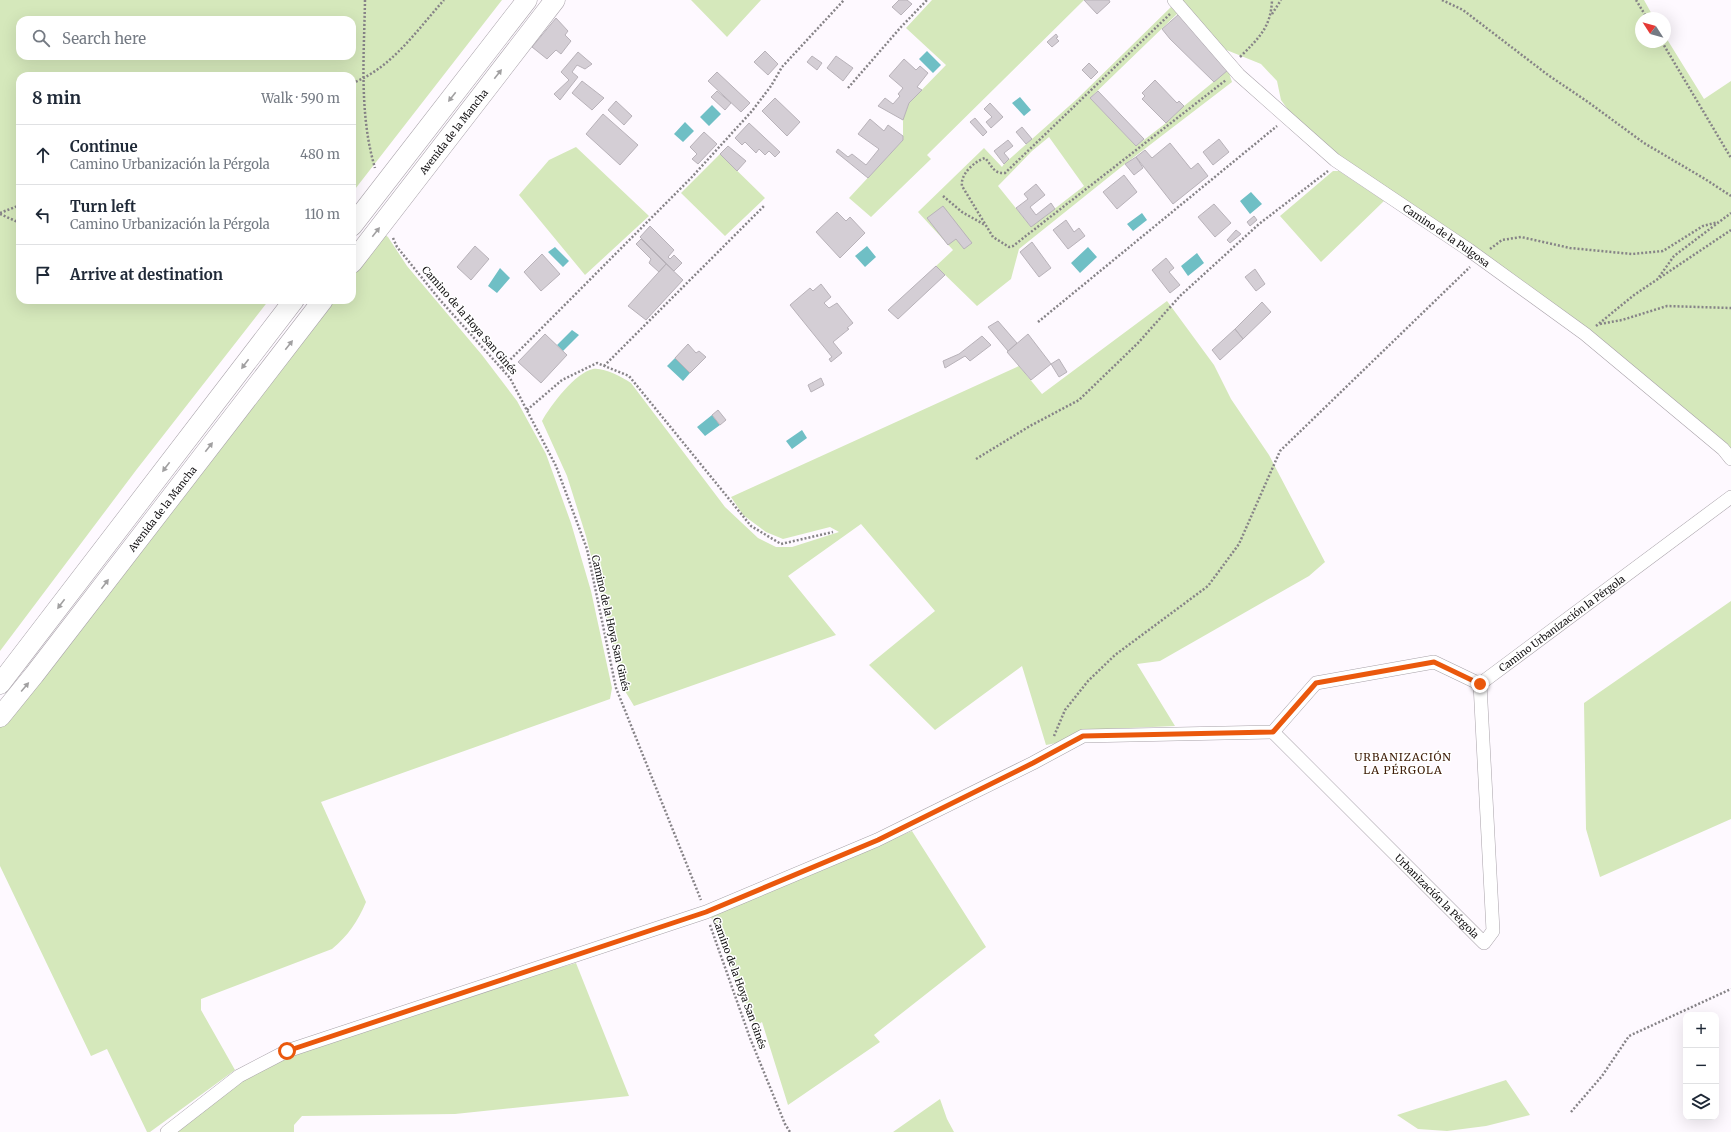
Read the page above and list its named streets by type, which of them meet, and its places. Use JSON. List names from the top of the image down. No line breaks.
{"streets":{"main road":["Avenida de la Mancha"],"street":["Camino de la Pulgosa","Camino Urbanización la Pérgola","Urbanización la Pérgola"],"path":["Camino de la Hoya San Ginés"]},"crossings":[["Avenida de la Mancha","Camino de la Hoya San Ginés"],["Camino Urbanización la Pérgola","Urbanización la Pérgola"]],"districts":["URBANIZACIÓN LA PÉRGOLA"],"north":"top left","page":{"search":"Search here","heading":["8 min","Walk · 590 m"],"list":[["Continue","Camino Urbanización la Pérgola","480 m"],["Turn left","Camino Urbanización la Pérgola","110 m"],"Arrive at destination"],"map_buttons":["+","−"]}}
